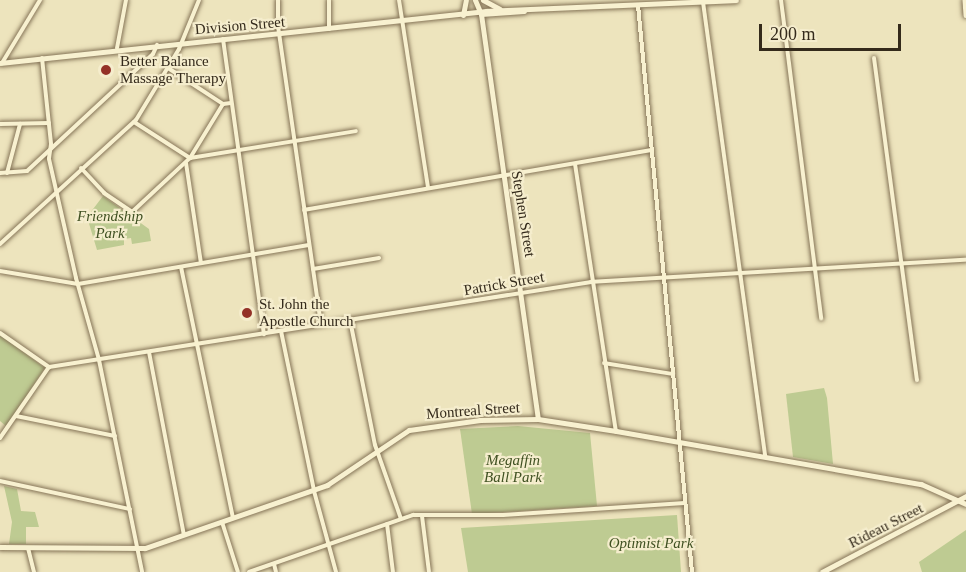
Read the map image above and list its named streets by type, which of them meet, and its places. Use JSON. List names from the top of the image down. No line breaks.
{"streets":{"main road":["Division Street","Stephen Street","Montreal Street"],"street":["Patrick Street","Rideau Street"]},"crossings":[["Division Street","Stephen Street"],["Stephen Street","Patrick Street"],["Stephen Street","Montreal Street"],["Montreal Street","Rideau Street"]],"parks":["Friendship Park","Megaffin Ball Park","Optimist Park"],"places":["Better Balance Massage Therapy","St. John the Apostle Church"],"scale_bar":"200 m"}
